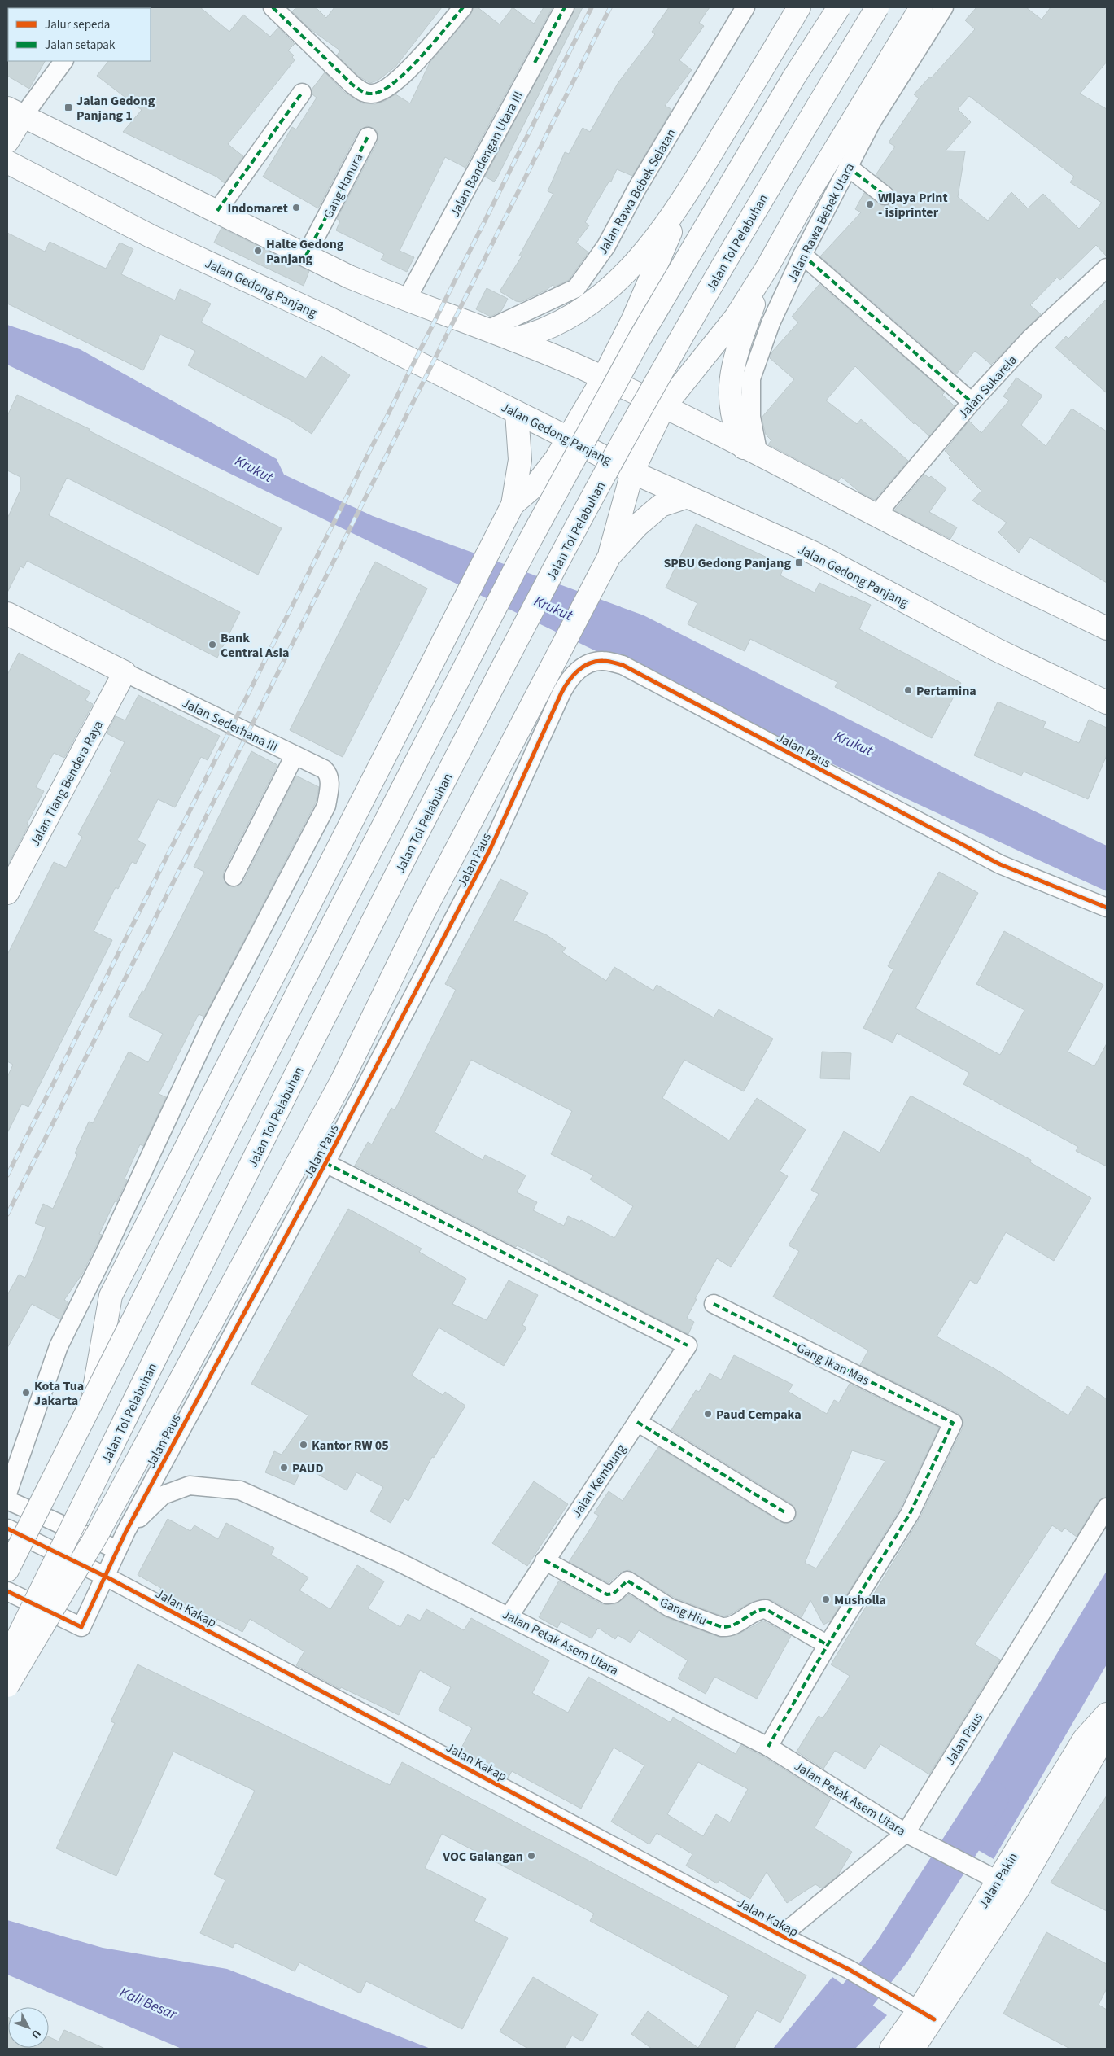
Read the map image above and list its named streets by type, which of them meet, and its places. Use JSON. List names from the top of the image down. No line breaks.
{"streets":{"main road":["Jalan Tol Pelabuhan","Jalan Gedong Panjang","Jalan Tiang Bendera Raya","Jalan Pakin"],"street":["Jalan Bandengan Utara III","Gang Hanura","Jalan Rawa Bebek Selatan","Jalan Rawa Bebek Utara","Jalan Sukarela","Jalan Sederhana III","Jalan Paus","Gang Ikan Mas","Jalan Kembung","Jalan Kakap","Gang Hiu","Jalan Petak Asem Utara"]},"crossings":[["Jalan Sederhana III","Jalan Tiang Bendera Raya"],["Jalan Paus","Jalan Kembung"],["Jalan Paus","Jalan Kakap"],["Jalan Paus","Jalan Petak Asem Utara"],["Gang Ikan Mas","Gang Hiu"],["Jalan Kembung","Gang Hiu"],["Jalan Kembung","Jalan Petak Asem Utara"],["Jalan Kakap","Jalan Pakin"],["Jalan Petak Asem Utara","Jalan Pakin"]],"water":["Krukut","Kali Besar"],"places":{"transit":["Jalan Gedong Panjang 1","SPBU Gedong Panjang"],"other":["Wijaya Print - isiprinter","Indomaret","Halte Gedong Panjang","Bank Central Asia","Pertamina","Kota Tua Jakarta","Paud Cempaka","Kantor RW 05","PAUD","Musholla","VOC Galangan"]},"legend":["Jalur sepeda","Jalan setapak"],"north":"bottom right"}
